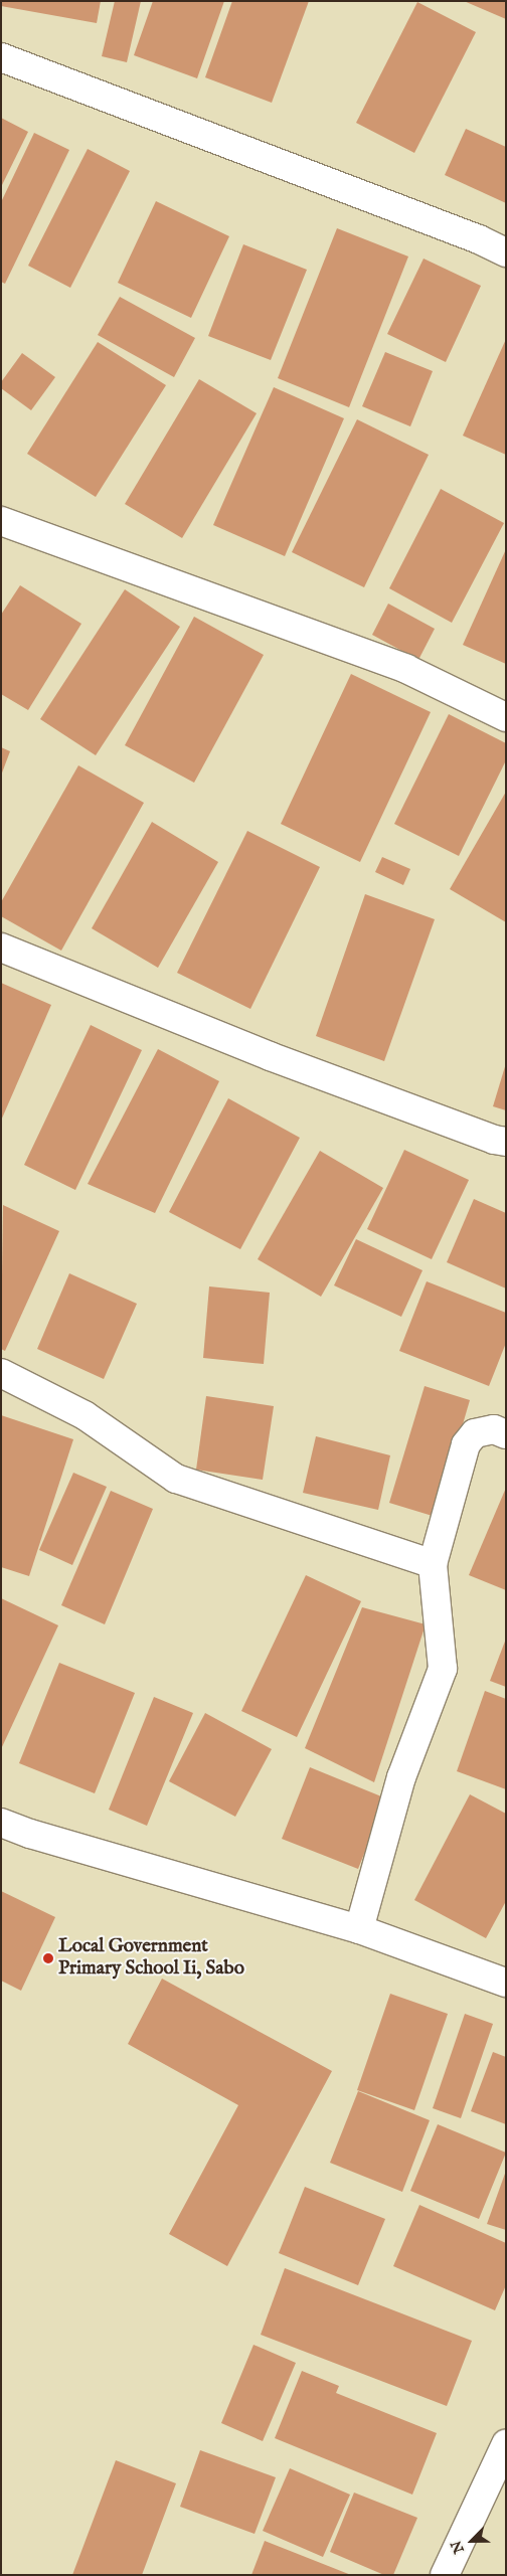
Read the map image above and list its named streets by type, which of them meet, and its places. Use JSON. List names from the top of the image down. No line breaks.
{"places":["Local Government Primary School Ii, Sabo"],"north":"bottom left"}
